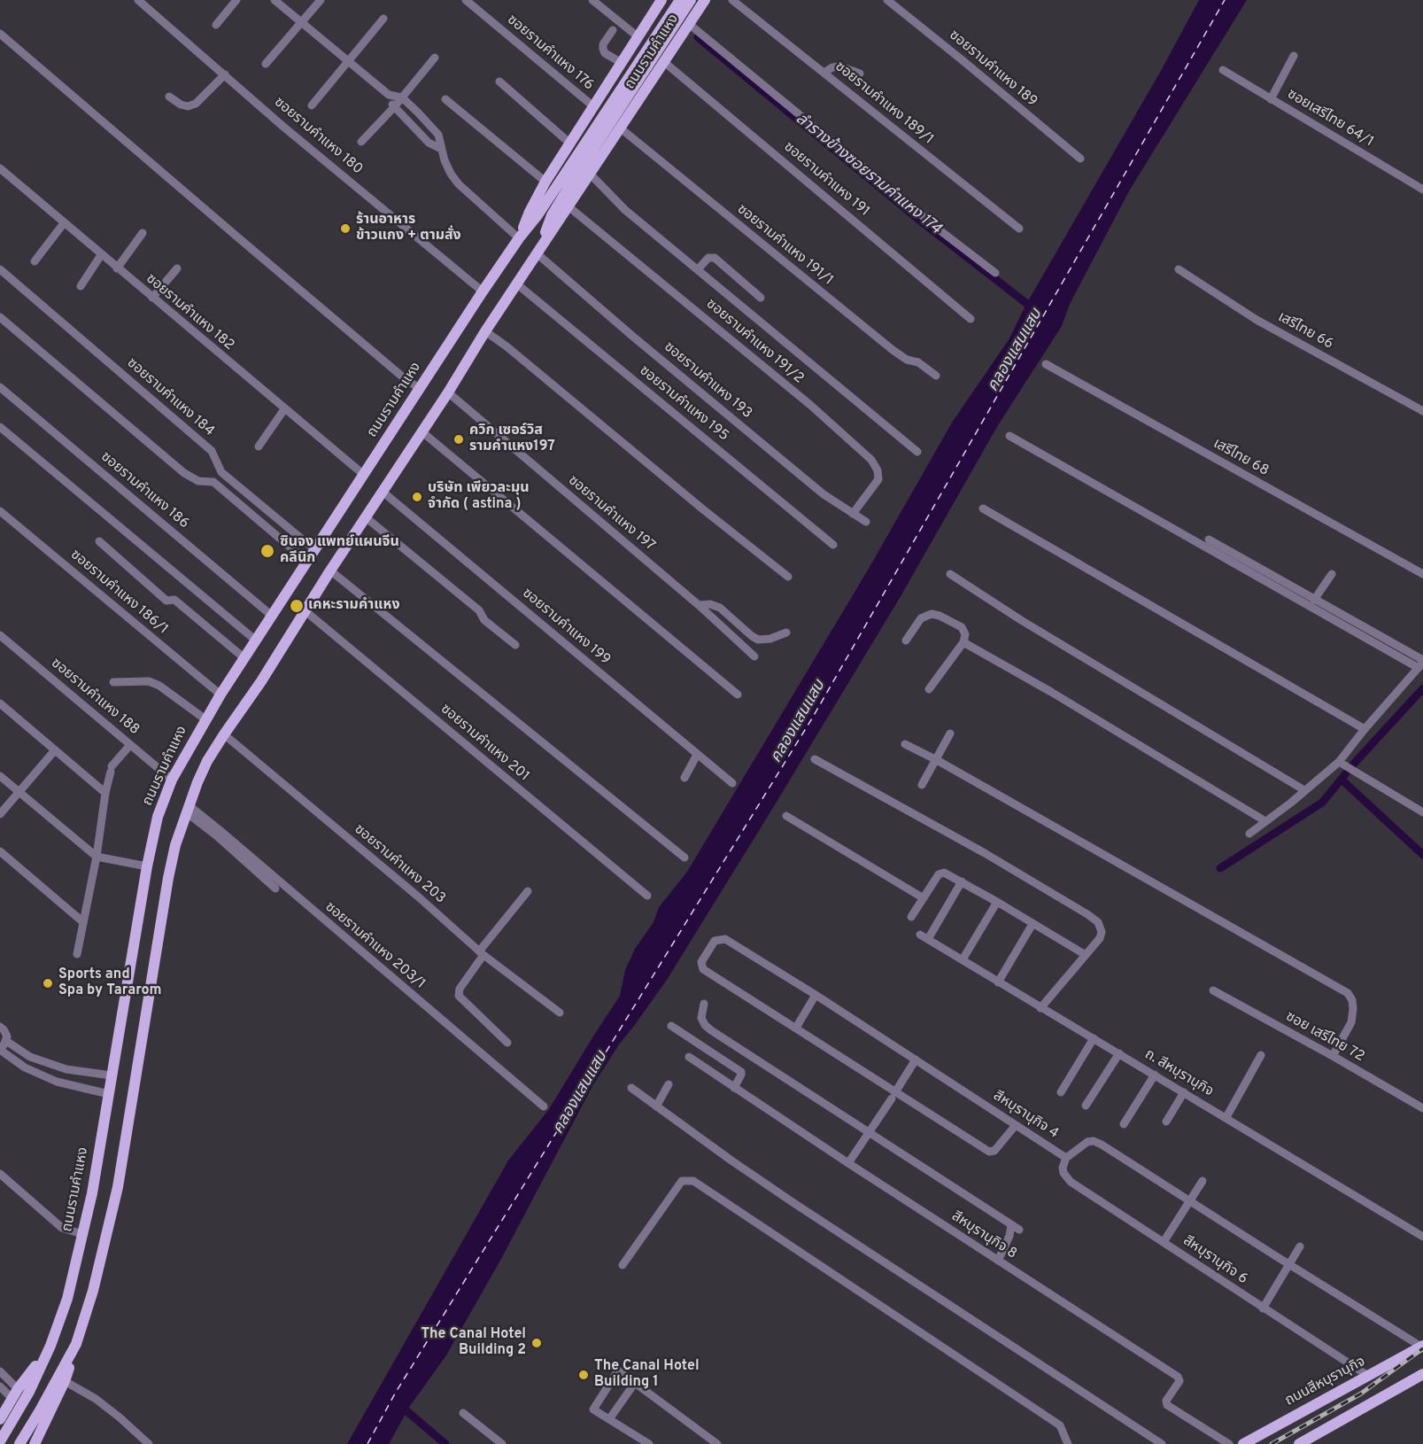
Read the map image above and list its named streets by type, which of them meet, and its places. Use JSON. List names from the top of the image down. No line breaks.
{"streets":{"main road":["ถนนรามคำแหง","ถนนสีหบุรานุกิจ"],"street":["ซอยรามคำแหง 176","ซอยรามคำแหง 189","ซอยรามคำแหง 189/1","ซอยเสรีไทย 64/1","ซอยรามคำแหง 180","ซอยรามคำแหง 191","ซอยรามคำแหง 191/1","ซอยรามคำแหง 182","เสรีไทย 66","ซอยรามคำแหง 191/2","ซอยรามคำแหง 193","ซอยรามคำแหง 184","ซอยรามคำแหง 195","เสรีไทย 68","ซอยรามคำแหง 186","ซอยรามคำแหง 197","ซอยรามคำแหง 186/1","ซอยรามคำแหง 199","ซอยรามคำแหง 188","ซอยรามคำแหง 201","ซอยรามคำแหง 203","ซอยรามคำแหง 203/1","ซอย เสรีไทย 72","ถ. สีหบุรานุกิจ","สีหบุรานุกิจ 4","สีหบุรานุกิจ 8","สีหบุรานุกิจ 6"]},"crossings":[["ถนนรามคำแหง","ซอยรามคำแหง 176"],["ถนนรามคำแหง","ซอยรามคำแหง 180"],["ถนนรามคำแหง","ซอยรามคำแหง 191"],["ถนนรามคำแหง","ซอยรามคำแหง 191/1"],["ถนนรามคำแหง","ซอยรามคำแหง 182"],["ถนนรามคำแหง","ซอยรามคำแหง 191/2"],["ถนนรามคำแหง","ซอยรามคำแหง 193"],["ถนนรามคำแหง","ซอยรามคำแหง 184"],["ถนนรามคำแหง","ซอยรามคำแหง 195"],["ถนนรามคำแหง","ซอยรามคำแหง 186"],["ถนนรามคำแหง","ซอยรามคำแหง 197"],["ถนนรามคำแหง","ซอยรามคำแหง 186/1"],["ถนนรามคำแหง","ซอยรามคำแหง 199"],["ถนนรามคำแหง","ซอยรามคำแหง 188"],["ถนนรามคำแหง","ซอยรามคำแหง 201"],["ถนนรามคำแหง","ซอยรามคำแหง 203"],["ถนนรามคำแหง","ซอยรามคำแหง 203/1"],["ซอยรามคำแหง 191/2","ซอยรามคำแหง 193"],["สีหบุรานุกิจ 4","สีหบุรานุกิจ 6"],["สีหบุรานุกิจ 4","ถนนสีหบุรานุกิจ"],["สีหบุรานุกิจ 6","ถนนสีหบุรานุกิจ"]],"water":["ลำรางข้างซอยรามคำแหง 174","คลองแสนแสบ"],"places":["ร้านอาหาร ข้าวแกง + ตามสั่ง","ควิก เซอร์วิส รามคำแหง197","บริษัท เพียวละมุน จำกัด ( astina )","ซินจง แพทย์แผนจีน คลีนิก","เคหะรามคำแหง","Sports and Spa by Tararom","The Canal Hotel Building 2","The Canal Hotel Building 1"]}
